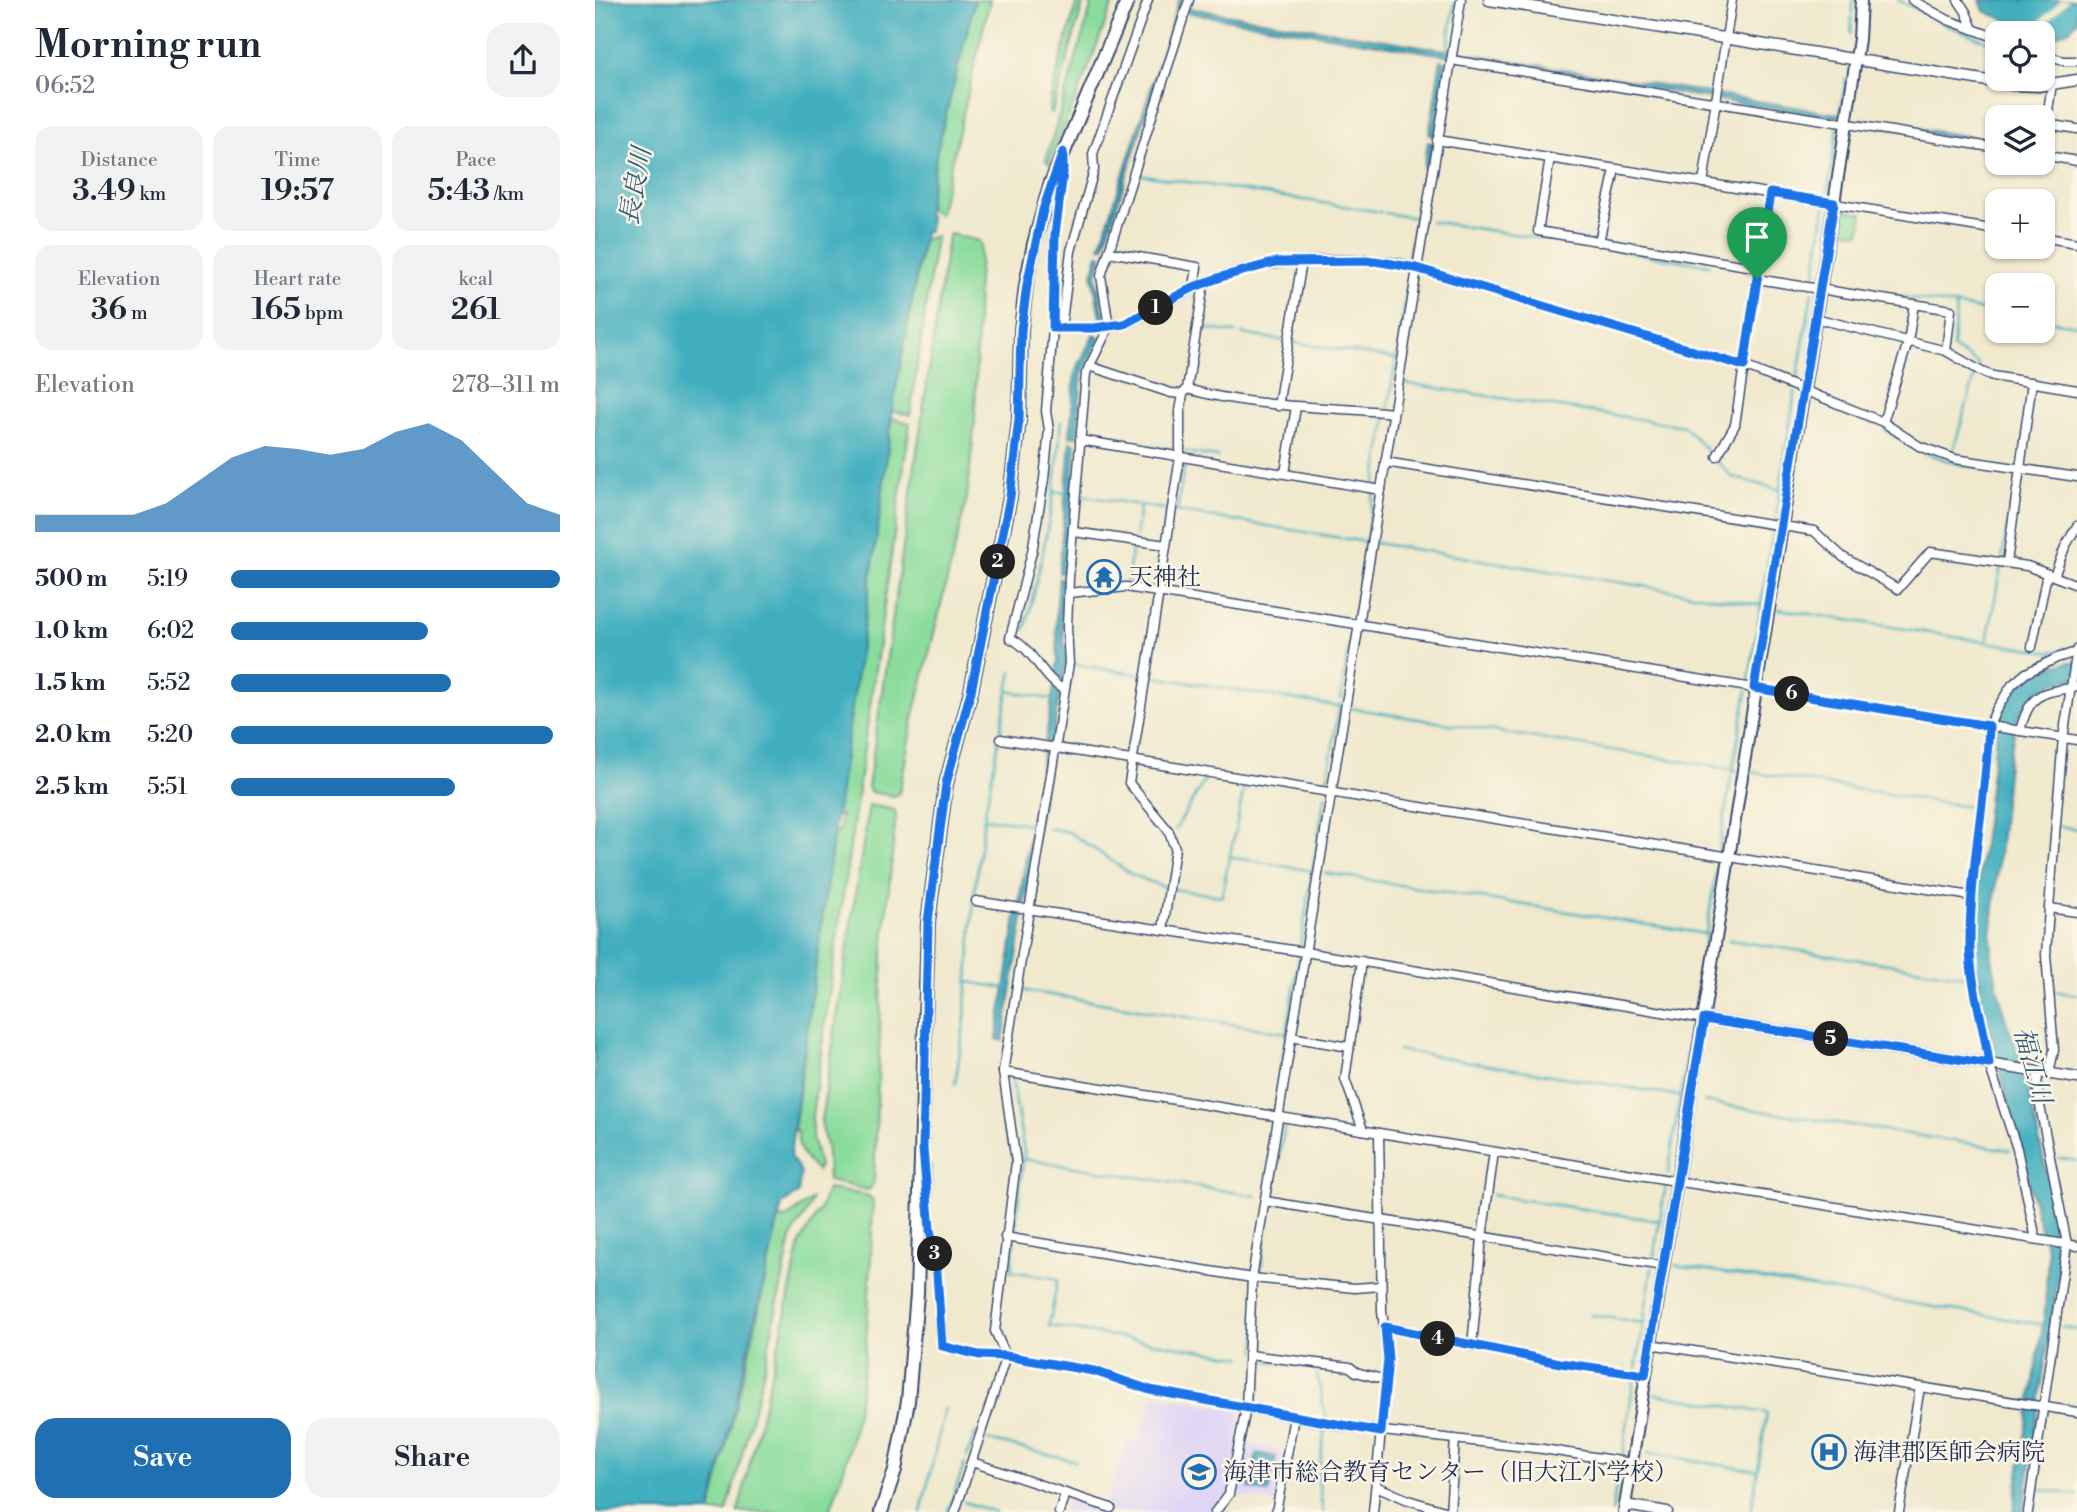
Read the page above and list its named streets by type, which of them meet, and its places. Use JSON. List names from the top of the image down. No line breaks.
{"water":["長良川","福江川"],"places":{"temple":["天神社"],"hospital":["海津郡医師会病院"],"school or university":["海津市総合教育センター（旧大江小学校）"]},"page":{"heading":["Morning run","06:52"],"map_buttons":["+","−"],"stats":[["Distance","3.49 km"],["Time","19:57"],["Pace","5:43 /km"],["Elevation","36 m"],["Heart rate","165 bpm"],["kcal","261"]],"pins":["1","2","6","5","3","4"],"chart":["Elevation","278–311 m"],"list":[{"name":"500 m","note":"5:19"},{"name":"1.0 km","note":"6:02"},{"name":"1.5 km","note":"5:52"},{"name":"2.0 km","note":"5:20"},{"name":"2.5 km","note":"5:51"}],"buttons":["Save","Share"]}}
